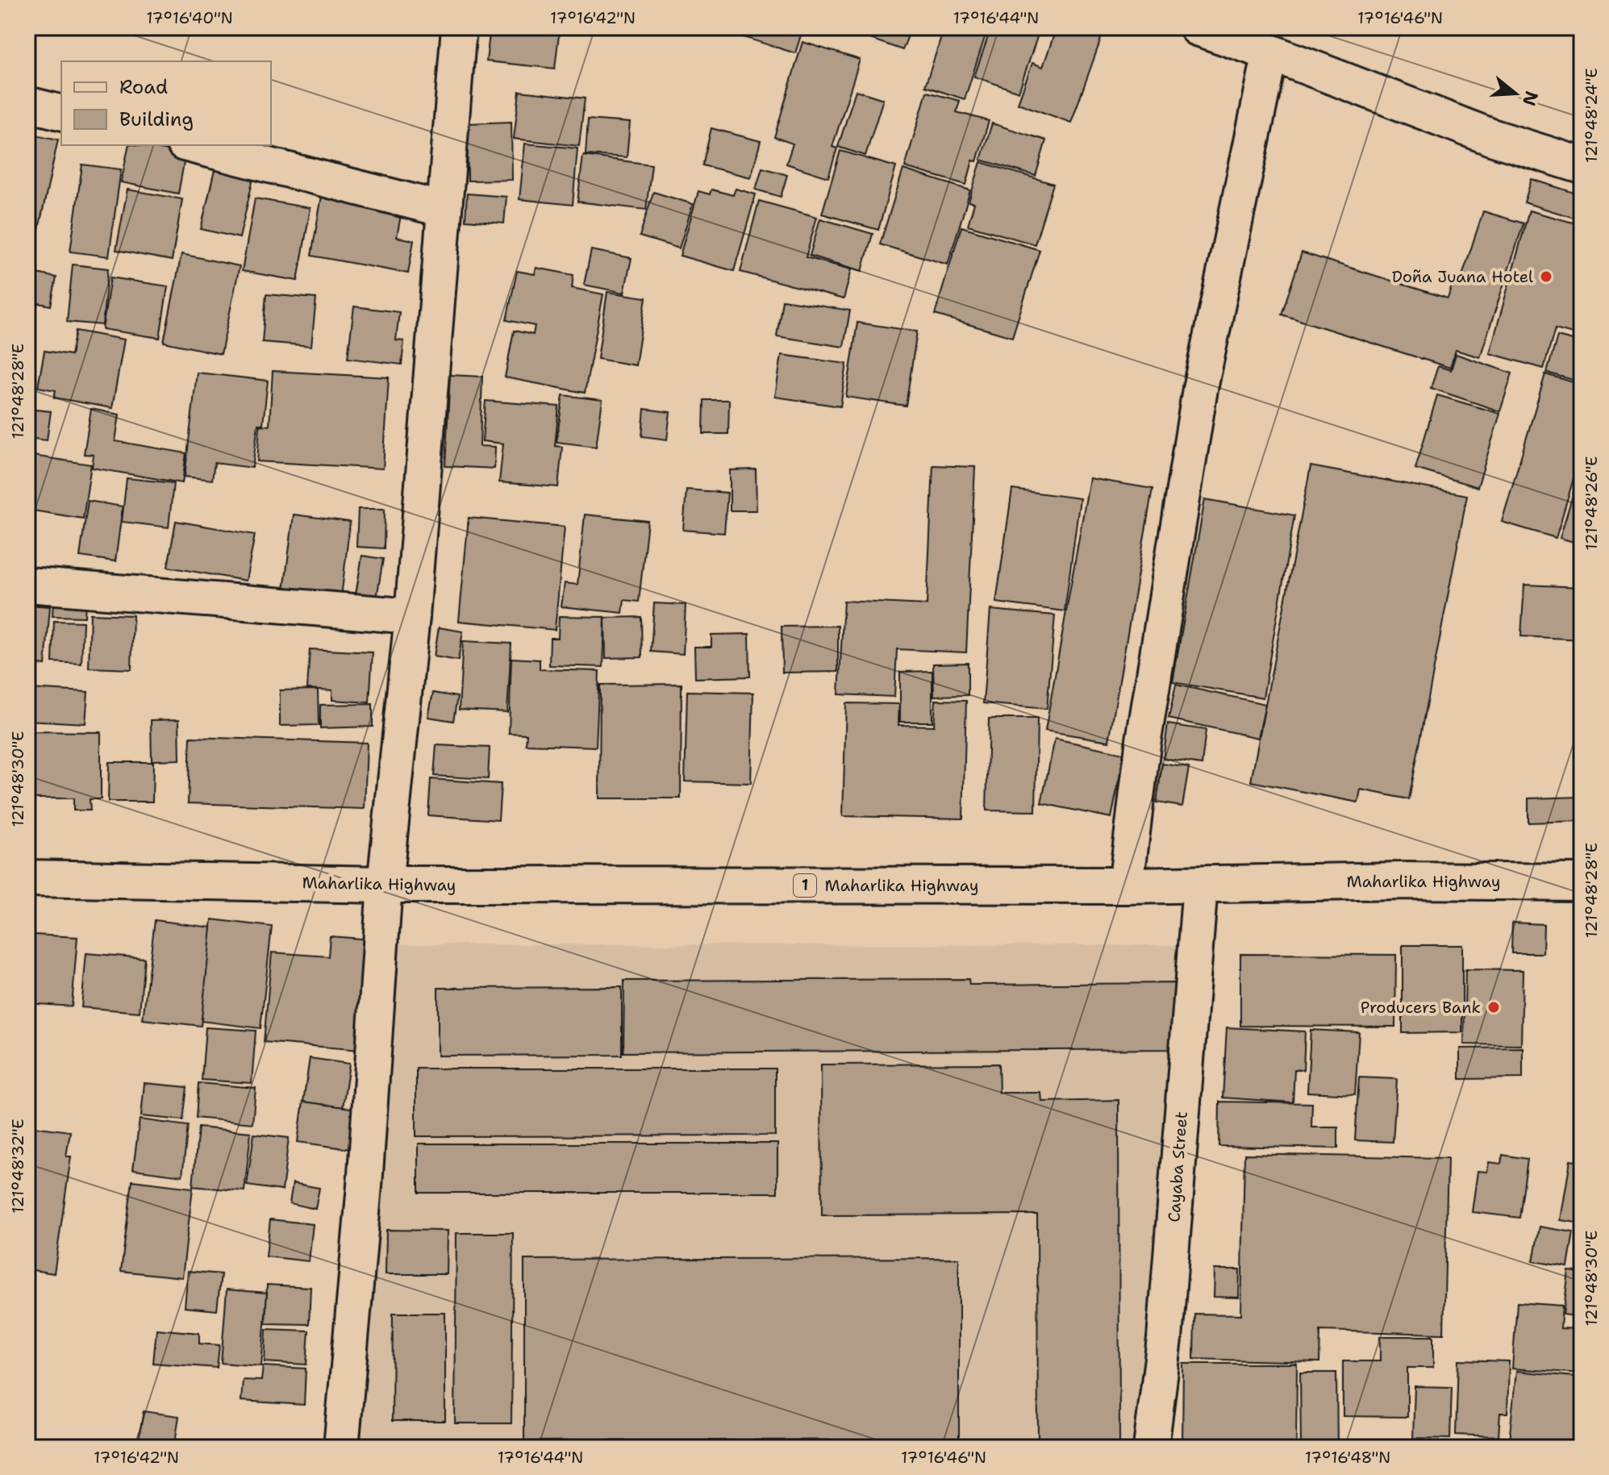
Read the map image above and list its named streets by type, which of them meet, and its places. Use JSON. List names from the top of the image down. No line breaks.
{"streets":{"main road":["Maharlika Highway","1"],"street":["Cayaba Street"]},"crossings":[["Maharlika Highway","Cayaba Street"]],"places":["Doña Juana Hotel","Producers Bank"],"legend":["Road","Building"],"north":"right","coordinates":["17°16'40\"N","17°16'42\"N","17°16'44\"N","17°16'46\"N","121°48'24\"E","121°48'28\"E","121°48'26\"E","121°48'30\"E","121°48'32\"E","17°16'48\"N"]}
